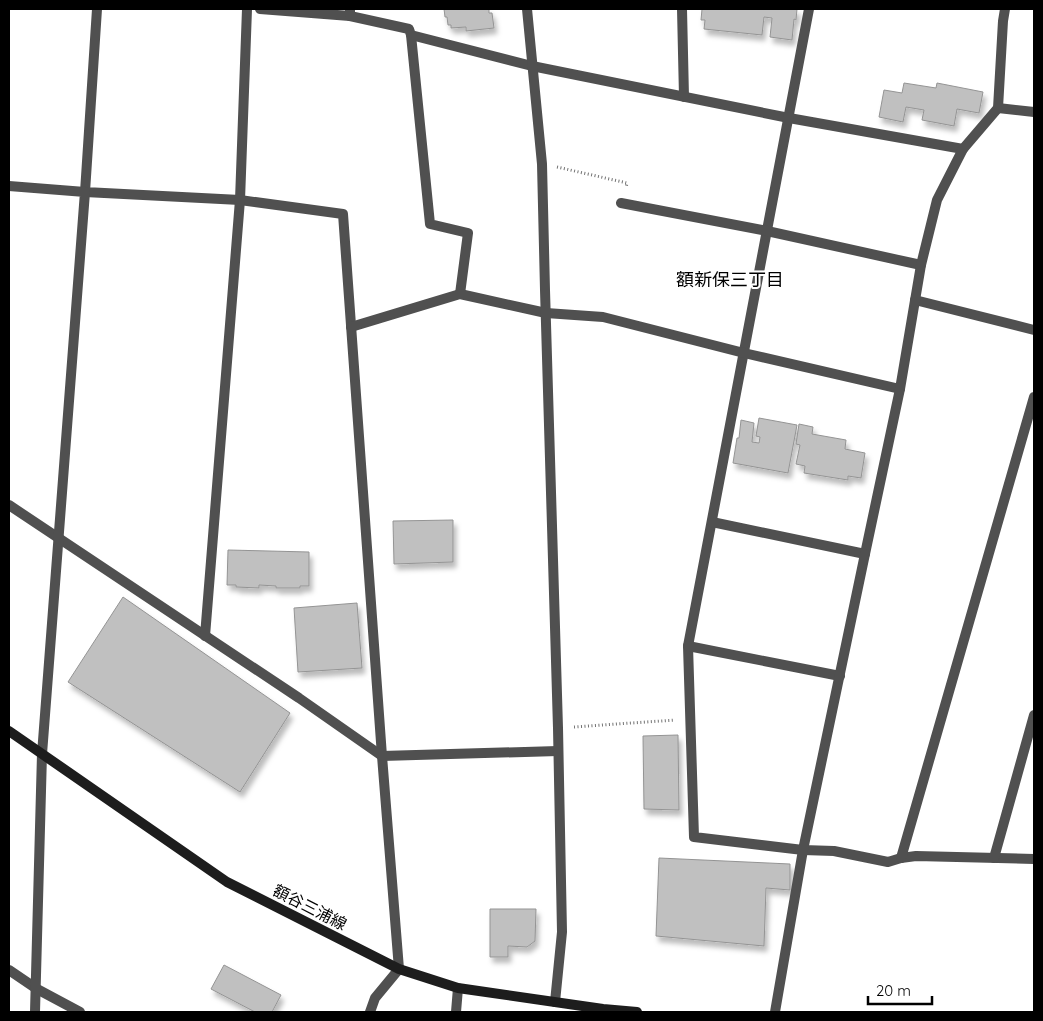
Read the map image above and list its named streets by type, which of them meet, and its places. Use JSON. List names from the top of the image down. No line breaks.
{"streets":{"main road":["額谷三浦線"]},"districts":["額新保三丁目"],"scale_bar":"20 m"}
